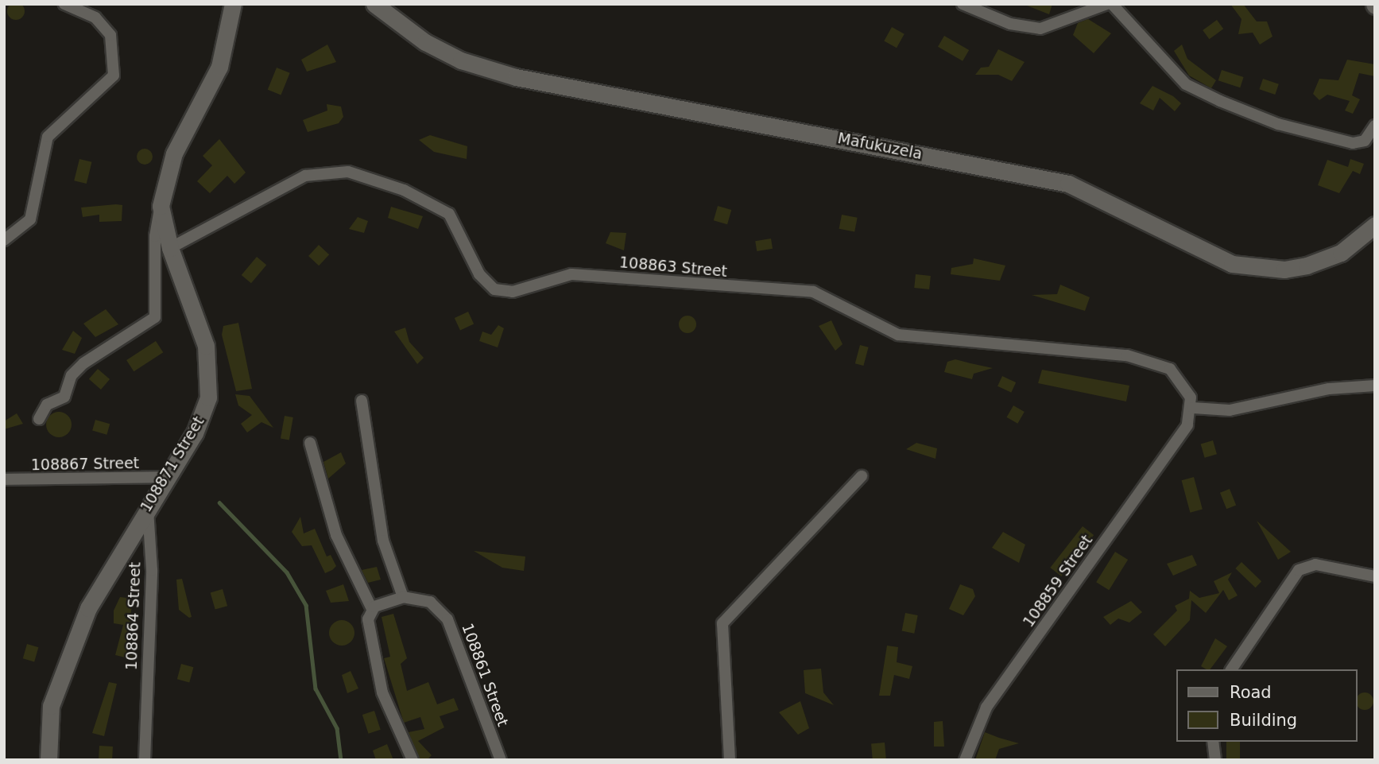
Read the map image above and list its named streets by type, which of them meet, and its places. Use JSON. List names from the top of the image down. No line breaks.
{"streets":{"main road":["Mafukuzela","108871 Street"],"street":["108863 Street","108867 Street","108859 Street","108864 Street","108861 Street"]},"crossings":[["108863 Street","108871 Street"],["108863 Street","108859 Street"],["108867 Street","108871 Street"],["108871 Street","108864 Street"]],"legend":["Road","Building"]}
